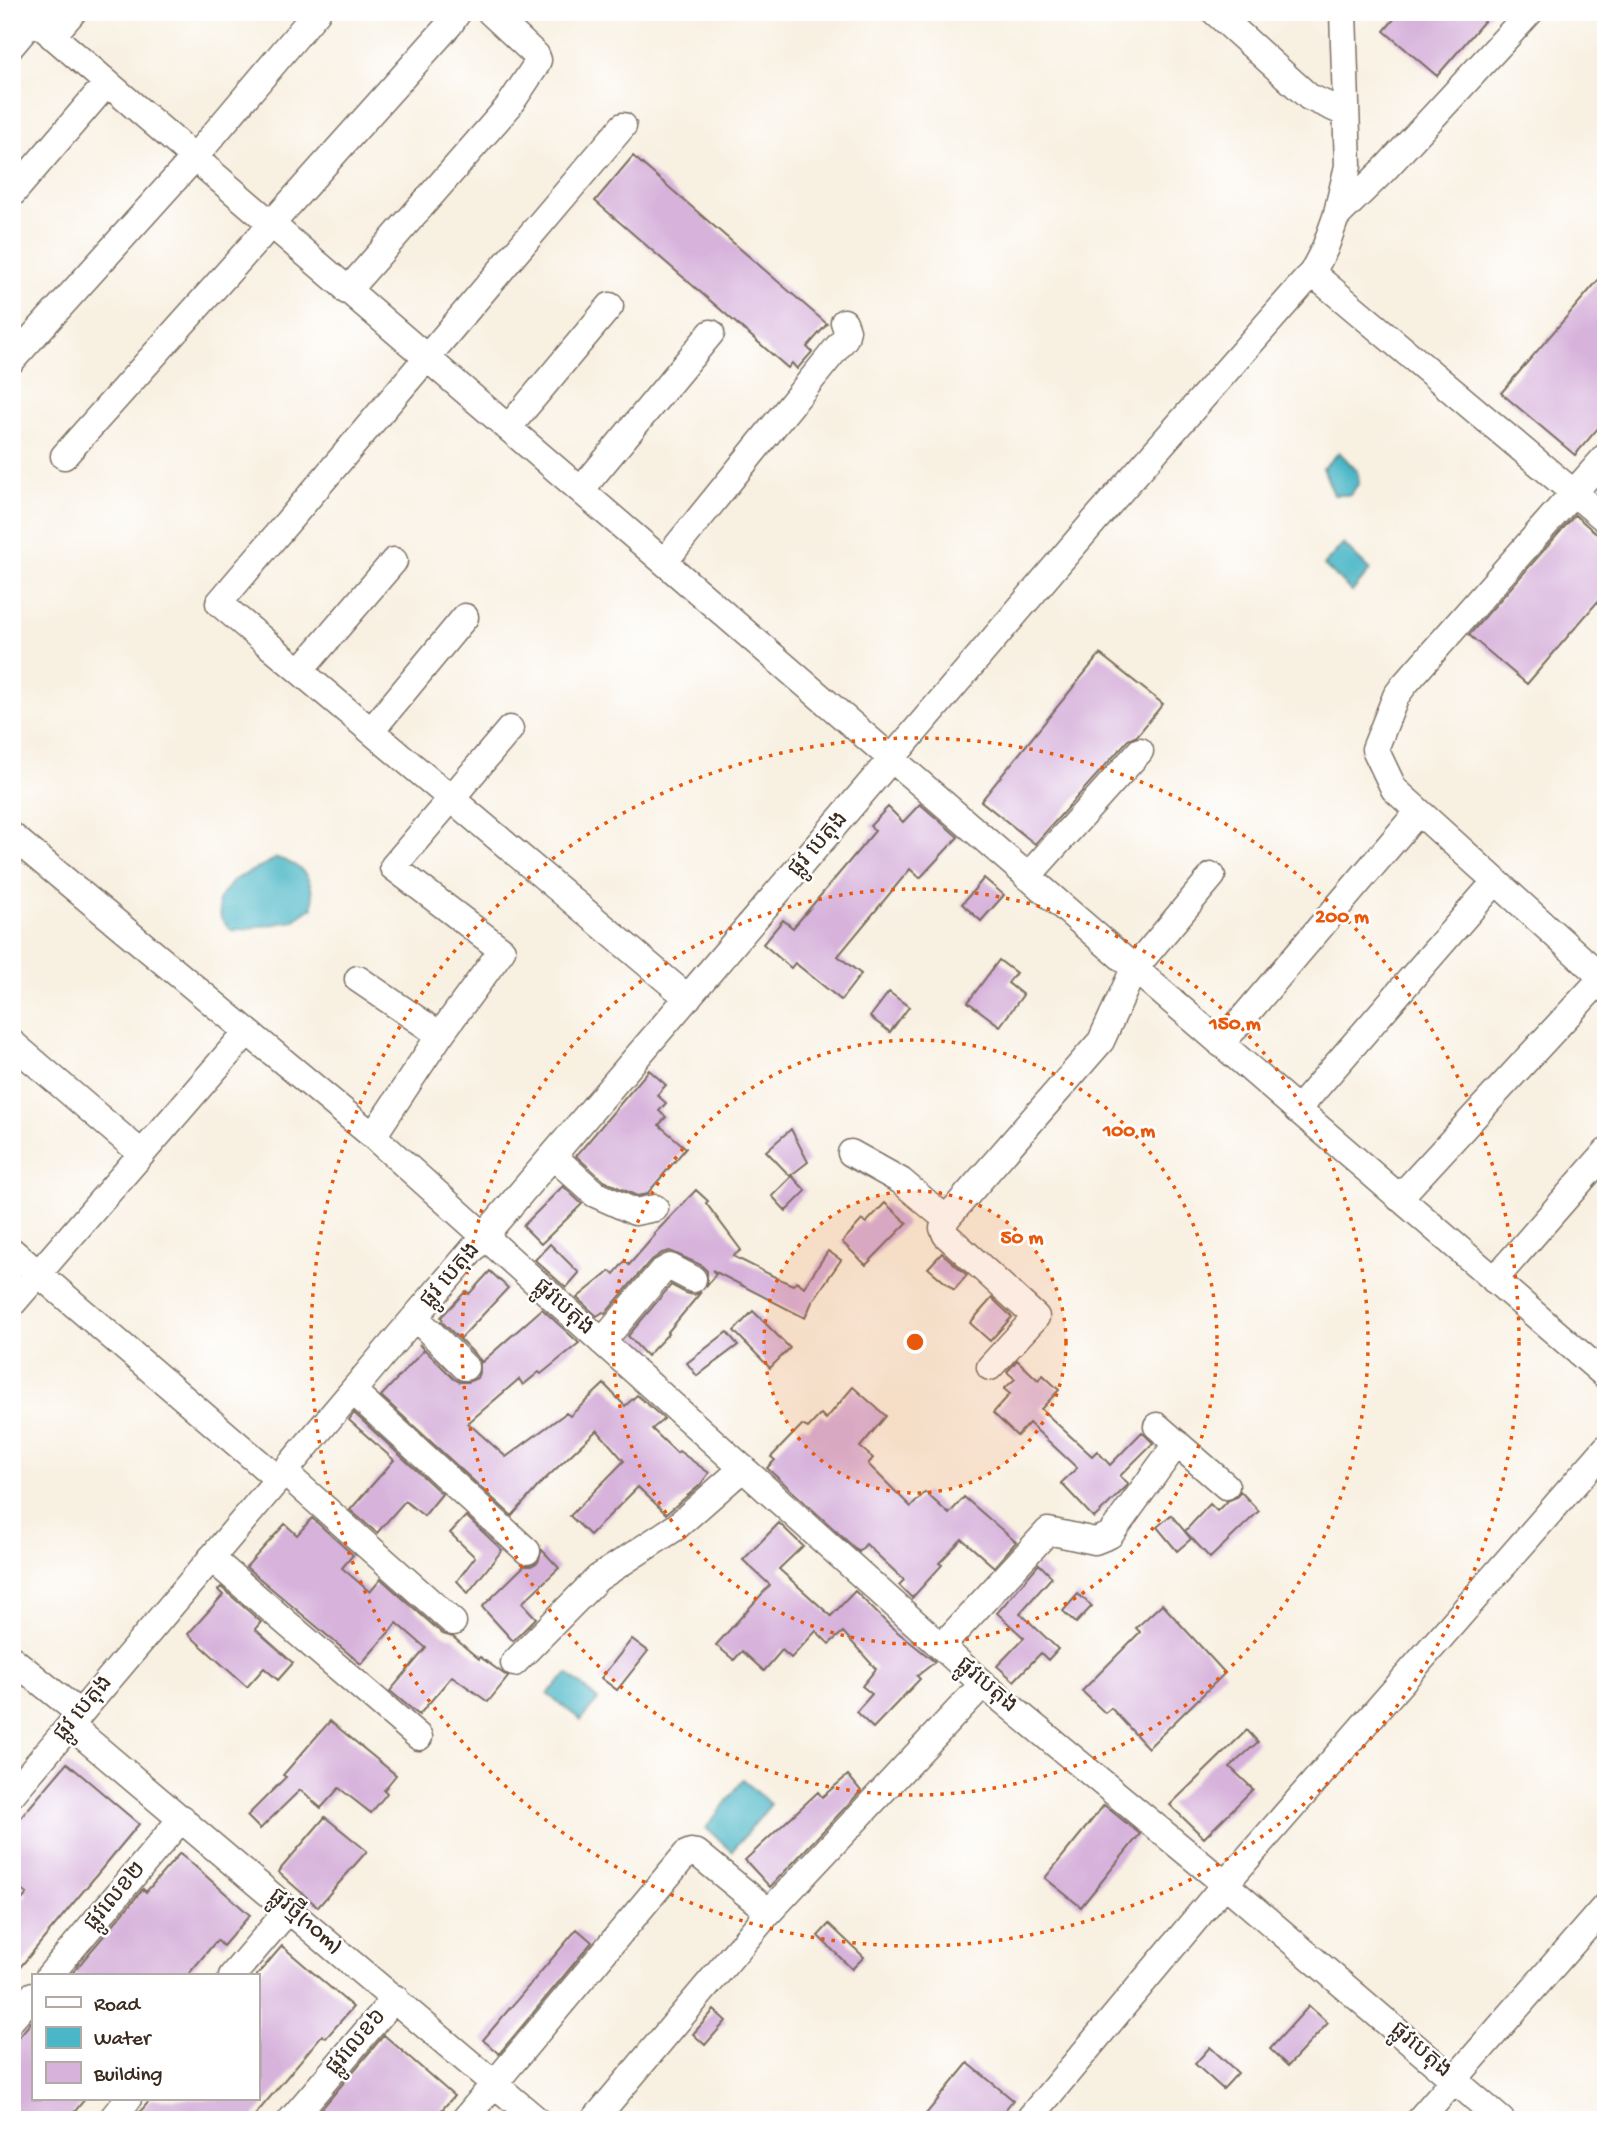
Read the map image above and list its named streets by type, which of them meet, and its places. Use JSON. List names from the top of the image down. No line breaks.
{"streets":{"street":["ផ្លូវ បេតុង","ផ្លូវបេតុង","ផ្លូវលេខ២","ផ្លូវថ្មី(10m)","ផ្លូវលេខ៦"]},"crossings":[["ផ្លូវ បេតុង","ផ្លូវបេតុង"],["ផ្លូវ បេតុង","ផ្លូវថ្មី(10m)"],["ផ្លូវលេខ២","ផ្លូវថ្មី(10m)"],["ផ្លូវថ្មី(10m)","ផ្លូវលេខ៦"]],"legend":["Road","Water","Building"],"rings":["200 m","150 m","100 m","50 m"]}
